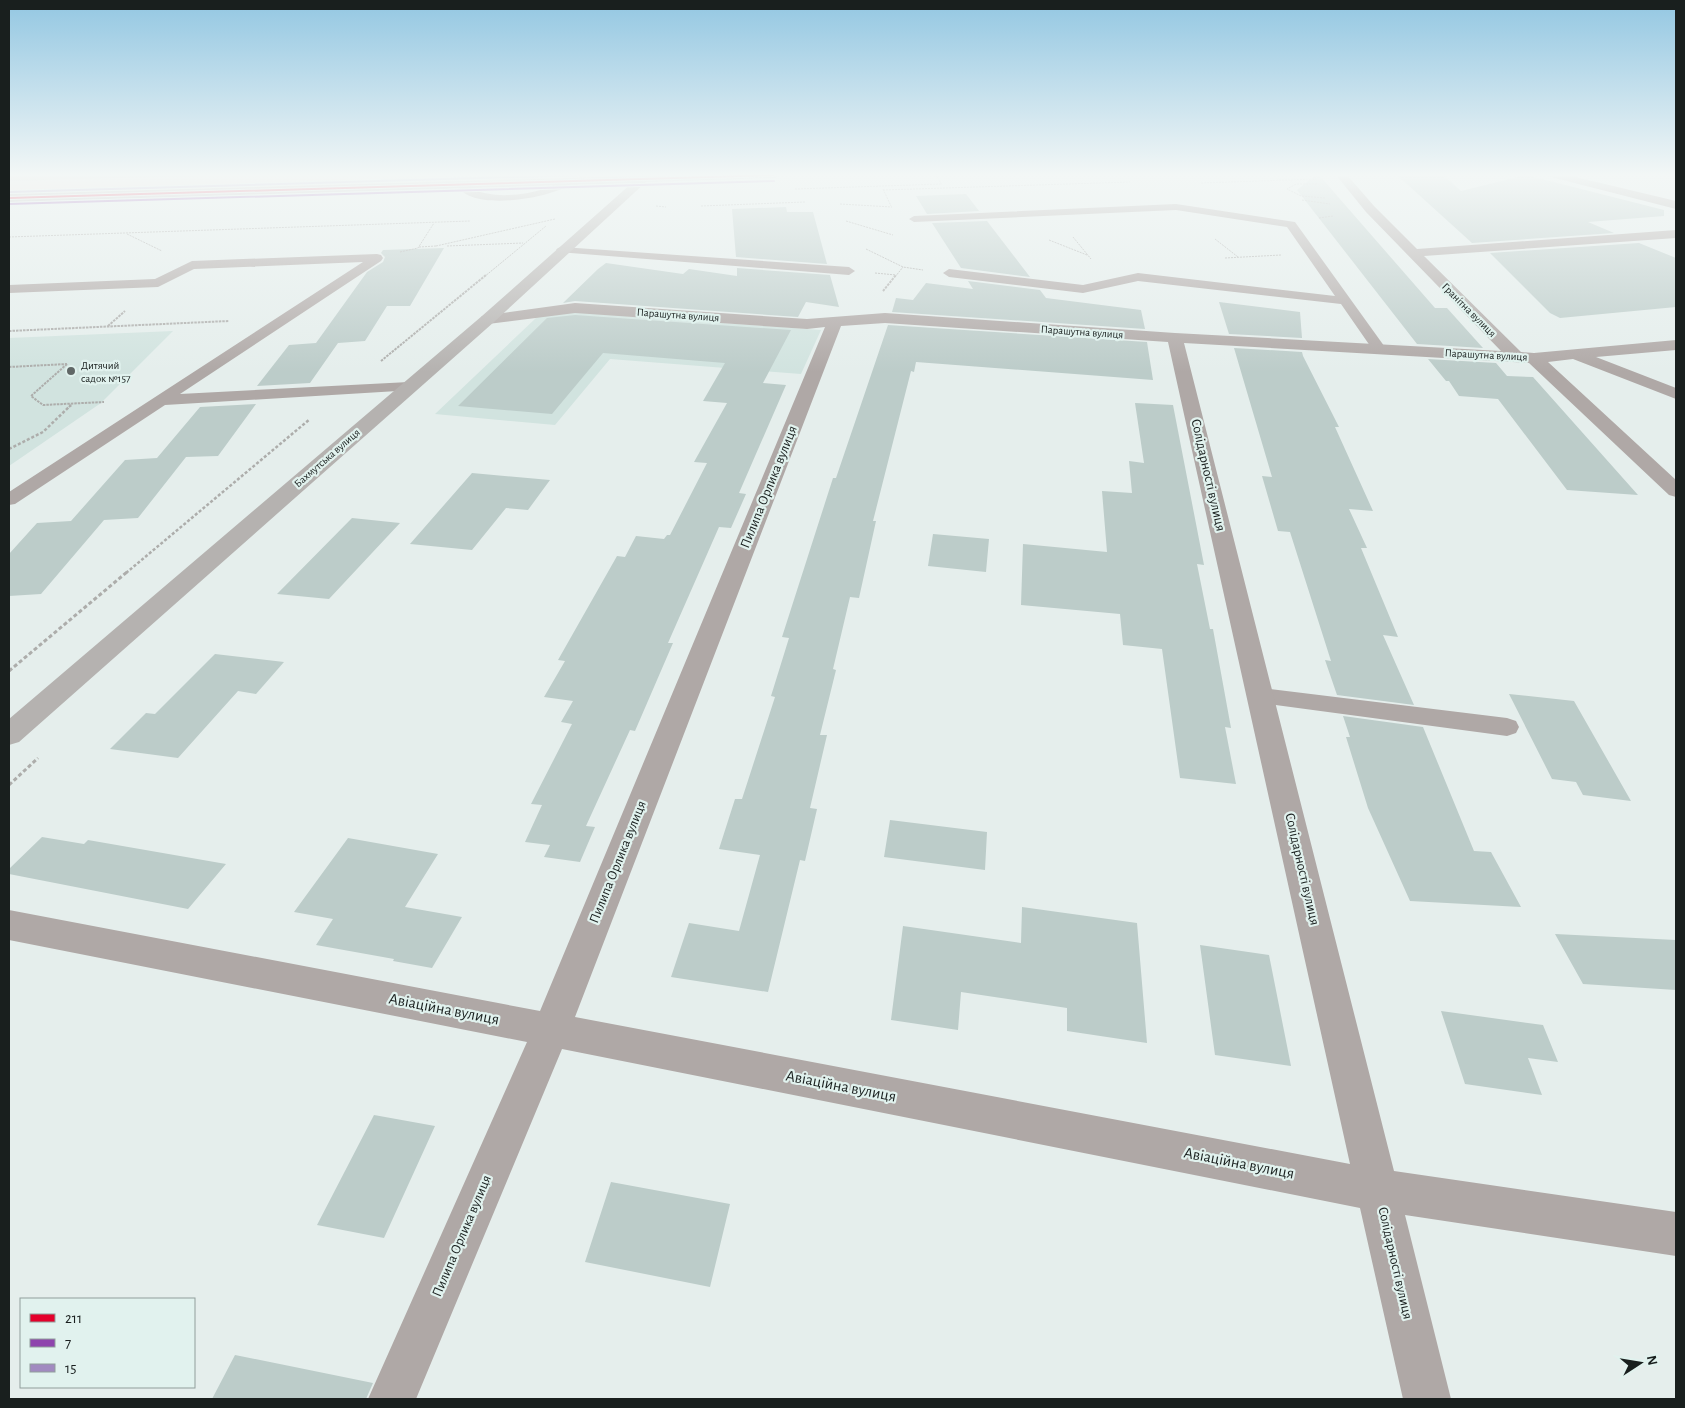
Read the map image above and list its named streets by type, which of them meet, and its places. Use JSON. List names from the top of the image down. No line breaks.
{"streets":{"street":["Гранітна вулиця","Парашутна вулиця","Бахмутська вулиця","Солідарності вулиця","Пилипа Орлика вулиця","Авіаційна вулиця"]},"crossings":[["Гранітна вулиця","Парашутна вулиця"],["Парашутна вулиця","Бахмутська вулиця"],["Парашутна вулиця","Солідарності вулиця"],["Парашутна вулиця","Пилипа Орлика вулиця"],["Солідарності вулиця","Авіаційна вулиця"],["Пилипа Орлика вулиця","Авіаційна вулиця"]],"places":["Дитячий садок №157"],"legend":["211","7","15"],"north":"right"}
